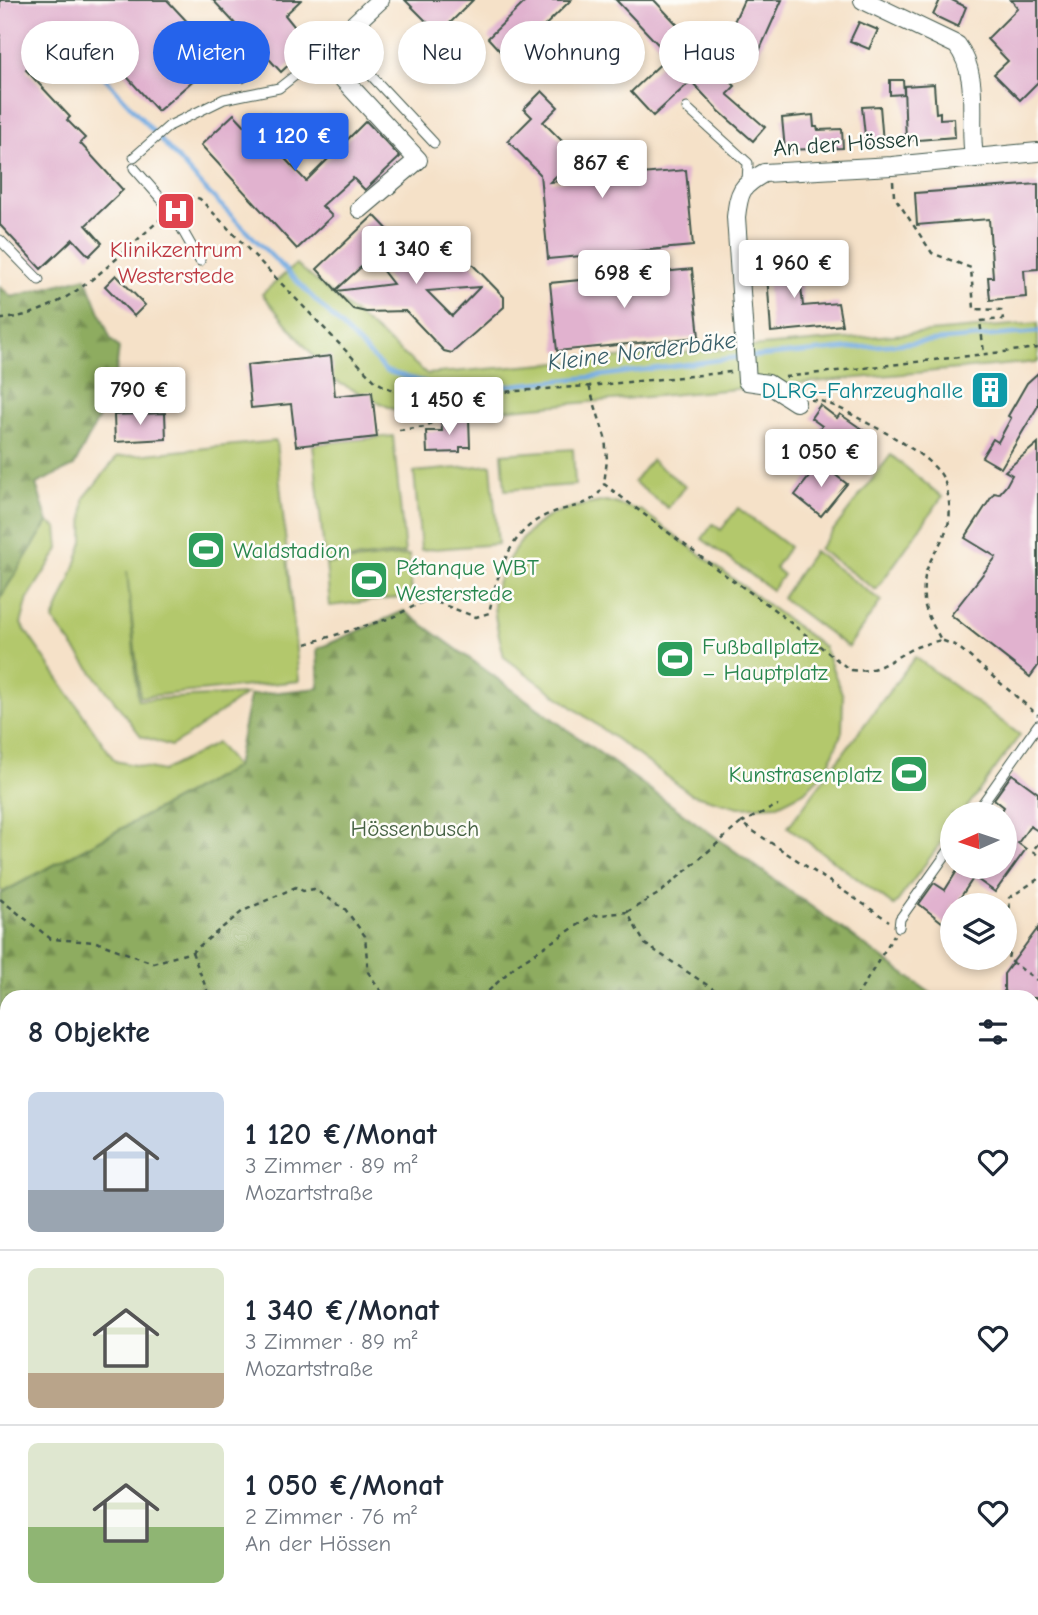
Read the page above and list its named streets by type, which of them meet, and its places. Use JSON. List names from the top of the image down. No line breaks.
{"streets":{"street":["An der Hössen"]},"water":["Kleine Norderbäke"],"parks":["Hössenbusch"],"places":{"hospital":["Klinikzentrum Westerstede"],"building":["DLRG-Fahrzeughalle"],"sports":["Waldstadion","Pétanque WBT Westerstede","Fußballplatz – Hauptplatz","Kunstrasenplatz"]},"north":"left","page":{"chip":["Kaufen","Mieten","Filter","Neu","Wohnung","Haus"],"price":["1 120 €","867 €","1 340 €","1 960 €","698 €","790 €","1 450 €","1 050 €"],"heading":"8 Objekte","list":[{"name":"1 120 €/Monat","note":"3 Zimmer · 89 m² · Mozartstraße"},{"name":"1 340 €/Monat","note":"3 Zimmer · 89 m² · Mozartstraße"},{"name":"1 050 €/Monat","note":"2 Zimmer · 76 m² · An der Hössen"}]}}
